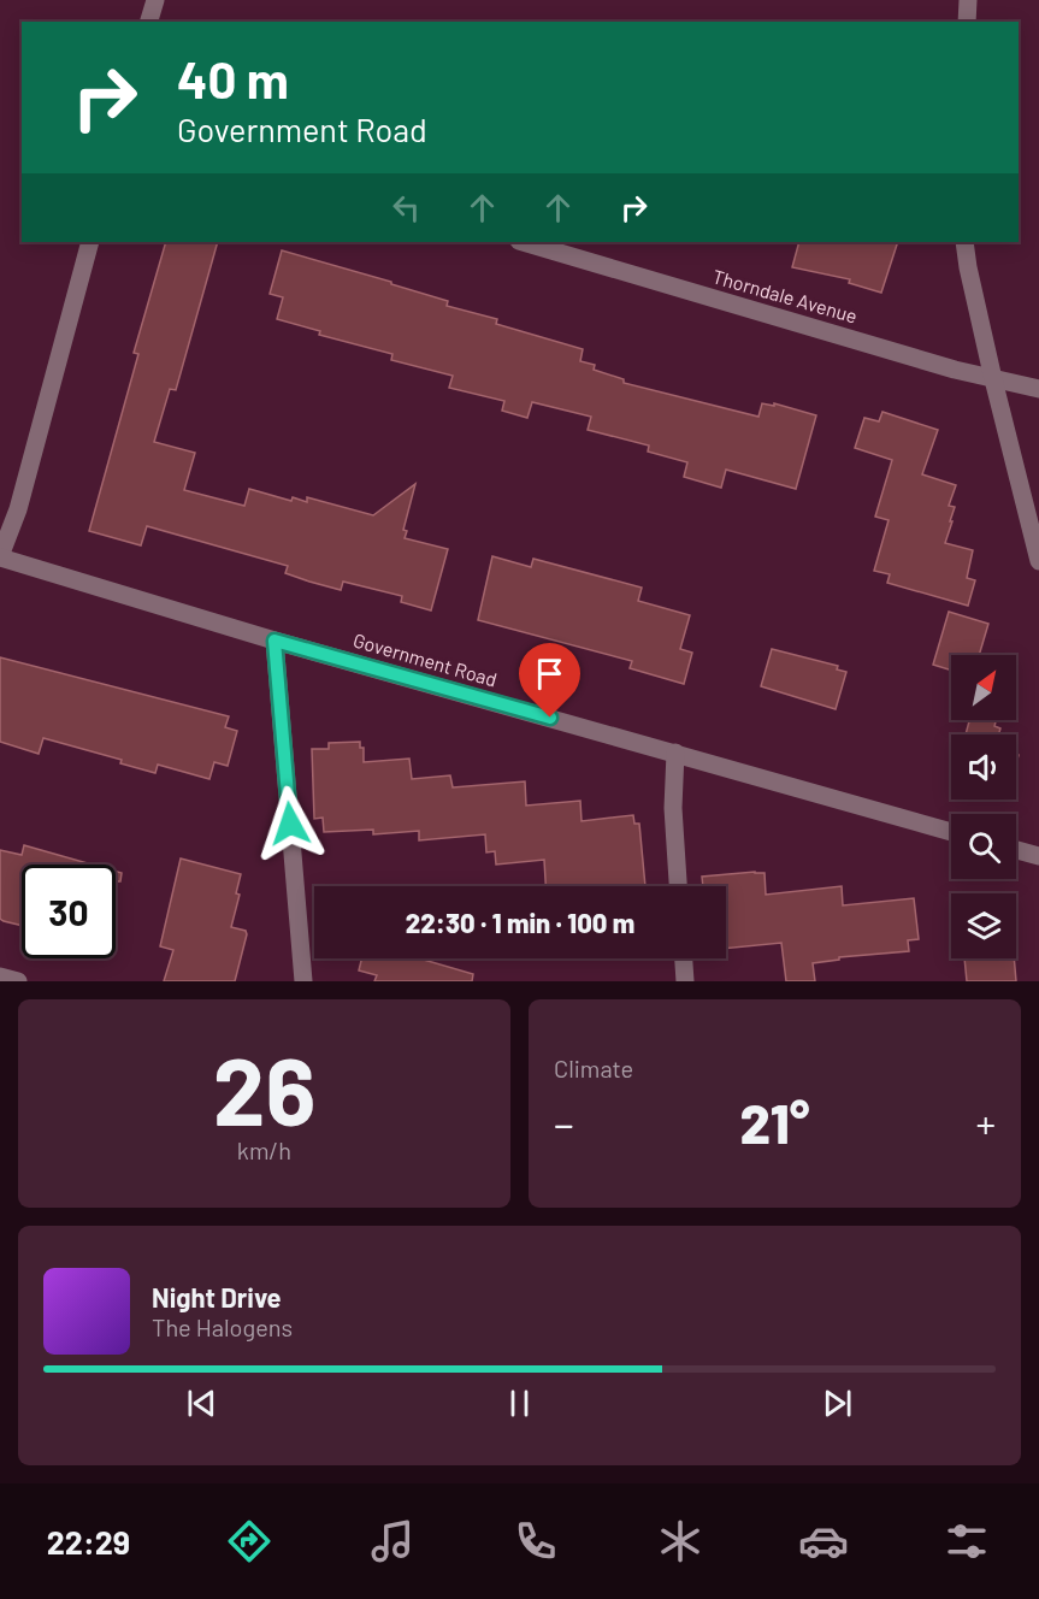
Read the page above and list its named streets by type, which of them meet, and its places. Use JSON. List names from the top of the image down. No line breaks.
{"streets":{"street":["Thorndale Avenue","Government Road"]},"north":"top right","page":{"turn":["40 m","Government Road"],"limit":"30","trip":"22:30 · 1 min · 100 m","tile":[["26","km/h"],"Climate"],"heat":["−","21°","+"],"song":["Night Drive","The Halogens"],"tabs":"22:29"}}
